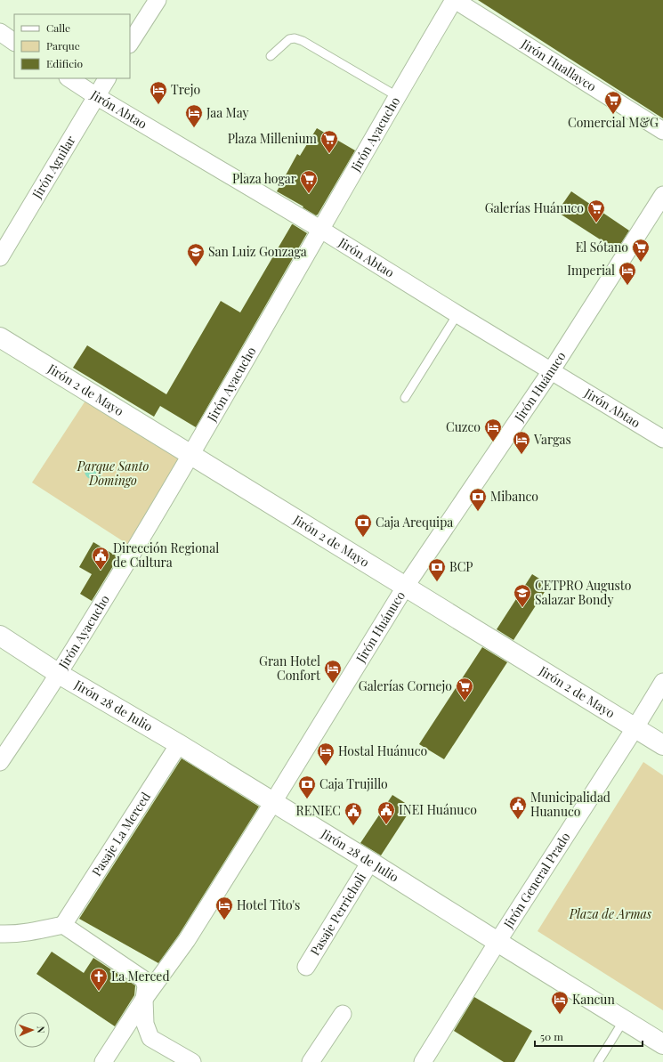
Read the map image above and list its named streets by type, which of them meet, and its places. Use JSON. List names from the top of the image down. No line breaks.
{"streets":{"street":["Jirón Huallayco","Jirón Abtao","Jirón Ayacucho","Jirón Aguilar","Jirón Huánuco","Jirón 2 de Mayo","Jirón 28 de Julio","Pasaje La Merced","Jirón General Prado","Pasaje Perricholi"]},"crossings":[["Jirón Huallayco","Jirón Ayacucho"],["Jirón Abtao","Jirón Ayacucho"],["Jirón Abtao","Jirón Aguilar"],["Jirón Abtao","Jirón Huánuco"],["Jirón Ayacucho","Jirón 2 de Mayo"],["Jirón Ayacucho","Jirón 28 de Julio"],["Jirón Huánuco","Jirón 2 de Mayo"],["Jirón Huánuco","Jirón 28 de Julio"],["Jirón 2 de Mayo","Jirón General Prado"],["Jirón 28 de Julio","Pasaje La Merced"],["Jirón 28 de Julio","Jirón General Prado"],["Jirón 28 de Julio","Pasaje Perricholi"]],"parks":["Parque Santo Domingo","Plaza de Armas"],"places":{"hotel":["Trejo","Jaa May","Imperial","Cuzco","Vargas","Gran Hotel Confort","Hostal Huánuco","Hotel Tito's","Kancun"],"supermarket":["Comercial M&G","Plaza Millenium","Plaza hogar","Galerías Huánuco","El Sótano","Galerías Cornejo"],"school or university":["San Luiz Gonzaga","CETPRO Augusto Salazar Bondy"],"bank":["Mibanco","Caja Arequipa","BCP","Caja Trujillo"],"public building":["Dirección Regional de Cultura","Municipalidad Huanuco","INEI Huánuco","RENIEC"],"church":["La Merced"]},"legend":["Calle","Parque","Edificio"],"scale_bar":"50 m","north":"right"}
